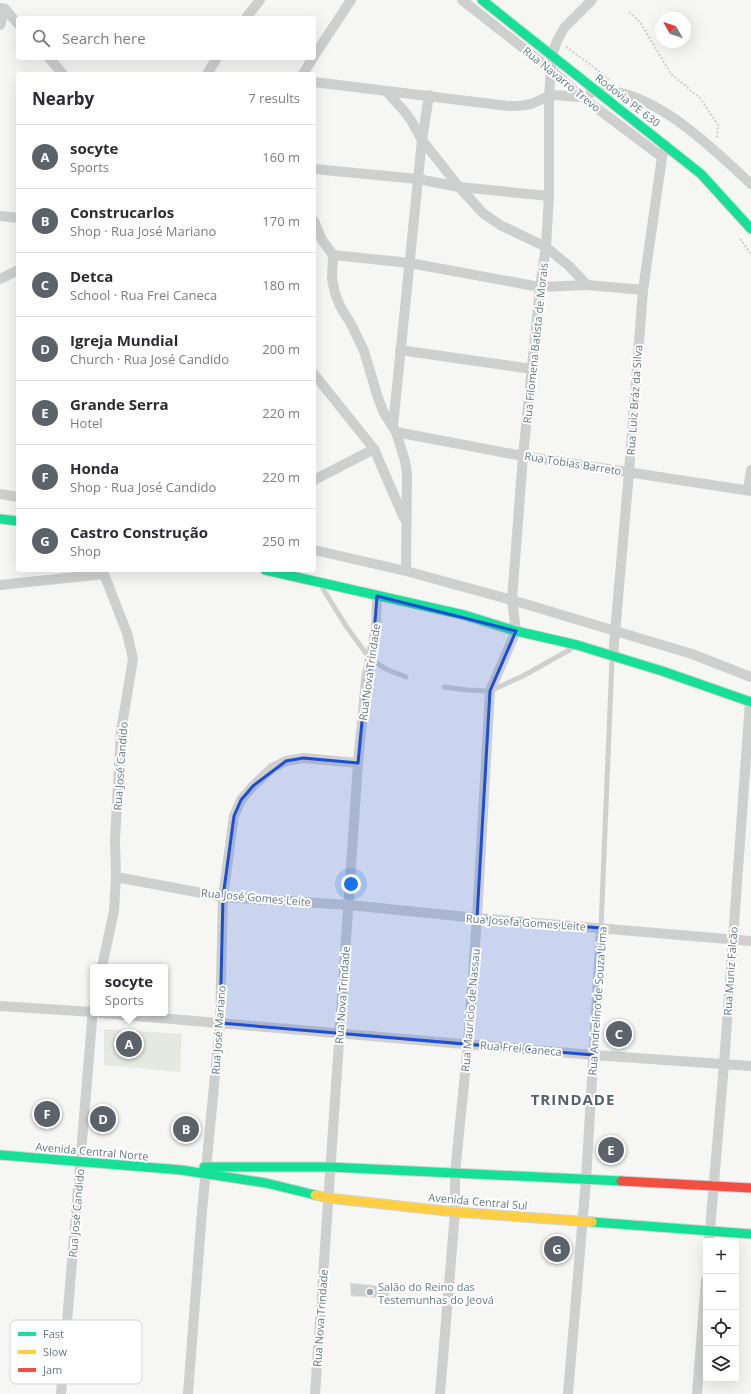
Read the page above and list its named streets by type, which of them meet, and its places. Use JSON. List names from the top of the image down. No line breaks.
{"streets":{"main road":["Rodovia PE 630","Avenida Central Norte","Avenida Central Sul"],"street":["Rua Navarro Trevo","Rua Filomena Batista de Morais","Rua Luiz Bráz da Silva","Rua Tobias Barreto","Rua Nova Trindade","Rua José Candido","Rua José Gomes Leite","Rua Josefa Gomes Leite","Rua Muniz Falcão","Rua Andrelino de Souza Lima","Rua Mauricio de Nassau","Rua José Mariano","Rua Frei Caneca"]},"crossings":[["Rua Navarro Trevo","Rua Filomena Batista de Morais"],["Rua Navarro Trevo","Rua Luiz Bráz da Silva"],["Rodovia PE 630","Rua Filomena Batista de Morais"],["Rodovia PE 630","Rua Luiz Bráz da Silva"],["Rua Filomena Batista de Morais","Rua Tobias Barreto"],["Rua Filomena Batista de Morais","Rua Mauricio de Nassau"],["Rua Luiz Bráz da Silva","Rua Tobias Barreto"],["Rua Luiz Bráz da Silva","Rua Andrelino de Souza Lima"],["Rua Nova Trindade","Rua José Gomes Leite"],["Rua Nova Trindade","Rua Josefa Gomes Leite"],["Rua Nova Trindade","Rua José Mariano"],["Rua Nova Trindade","Rua Frei Caneca"],["Rua Nova Trindade","Avenida Central Sul"],["Rua José Candido","Rua José Gomes Leite"],["Rua José Candido","Avenida Central Norte"],["Rua José Gomes Leite","Rua Josefa Gomes Leite"],["Rua José Gomes Leite","Rua José Mariano"],["Rua Josefa Gomes Leite","Rua Muniz Falcão"],["Rua Josefa Gomes Leite","Rua Andrelino de Souza Lima"],["Rua Josefa Gomes Leite","Rua Mauricio de Nassau"],["Rua Muniz Falcão","Rua Frei Caneca"],["Rua Muniz Falcão","Avenida Central Sul"],["Rua Andrelino de Souza Lima","Rua Frei Caneca"],["Rua Andrelino de Souza Lima","Avenida Central Sul"],["Rua Mauricio de Nassau","Rua Frei Caneca"],["Rua Mauricio de Nassau","Avenida Central Sul"],["Rua José Mariano","Rua Frei Caneca"],["Rua José Mariano","Avenida Central Norte"],["Rua José Mariano","Avenida Central Sul"],["Avenida Central Norte","Avenida Central Sul"]],"districts":["TRINDADE"],"places":["Salão do Reino das Testemunhas do Jeová"],"legend":["Fast","Slow","Jam"],"north":"top left","page":{"search":"Search here","heading":["Nearby","7 results"],"list":[{"mark":"A","name":"socyte","note":"Sports","value":"160 m"},{"mark":"B","name":"Construcarlos","note":"Shop · Rua José Mariano","value":"170 m"},{"mark":"C","name":"Detca","note":"School · Rua Frei Caneca","value":"180 m"},{"mark":"D","name":"Igreja Mundial","note":"Church · Rua José Candido","value":"200 m"},{"mark":"E","name":"Grande Serra","note":"Hotel","value":"220 m"},{"mark":"F","name":"Honda","note":"Shop · Rua José Candido","value":"220 m"},{"mark":"G","name":"Castro Construção","note":"Shop","value":"250 m"}],"popup":["socyte","Sports"],"pins":["C","A","F","D","B","E","G"],"map_buttons":["+","−"]}}
